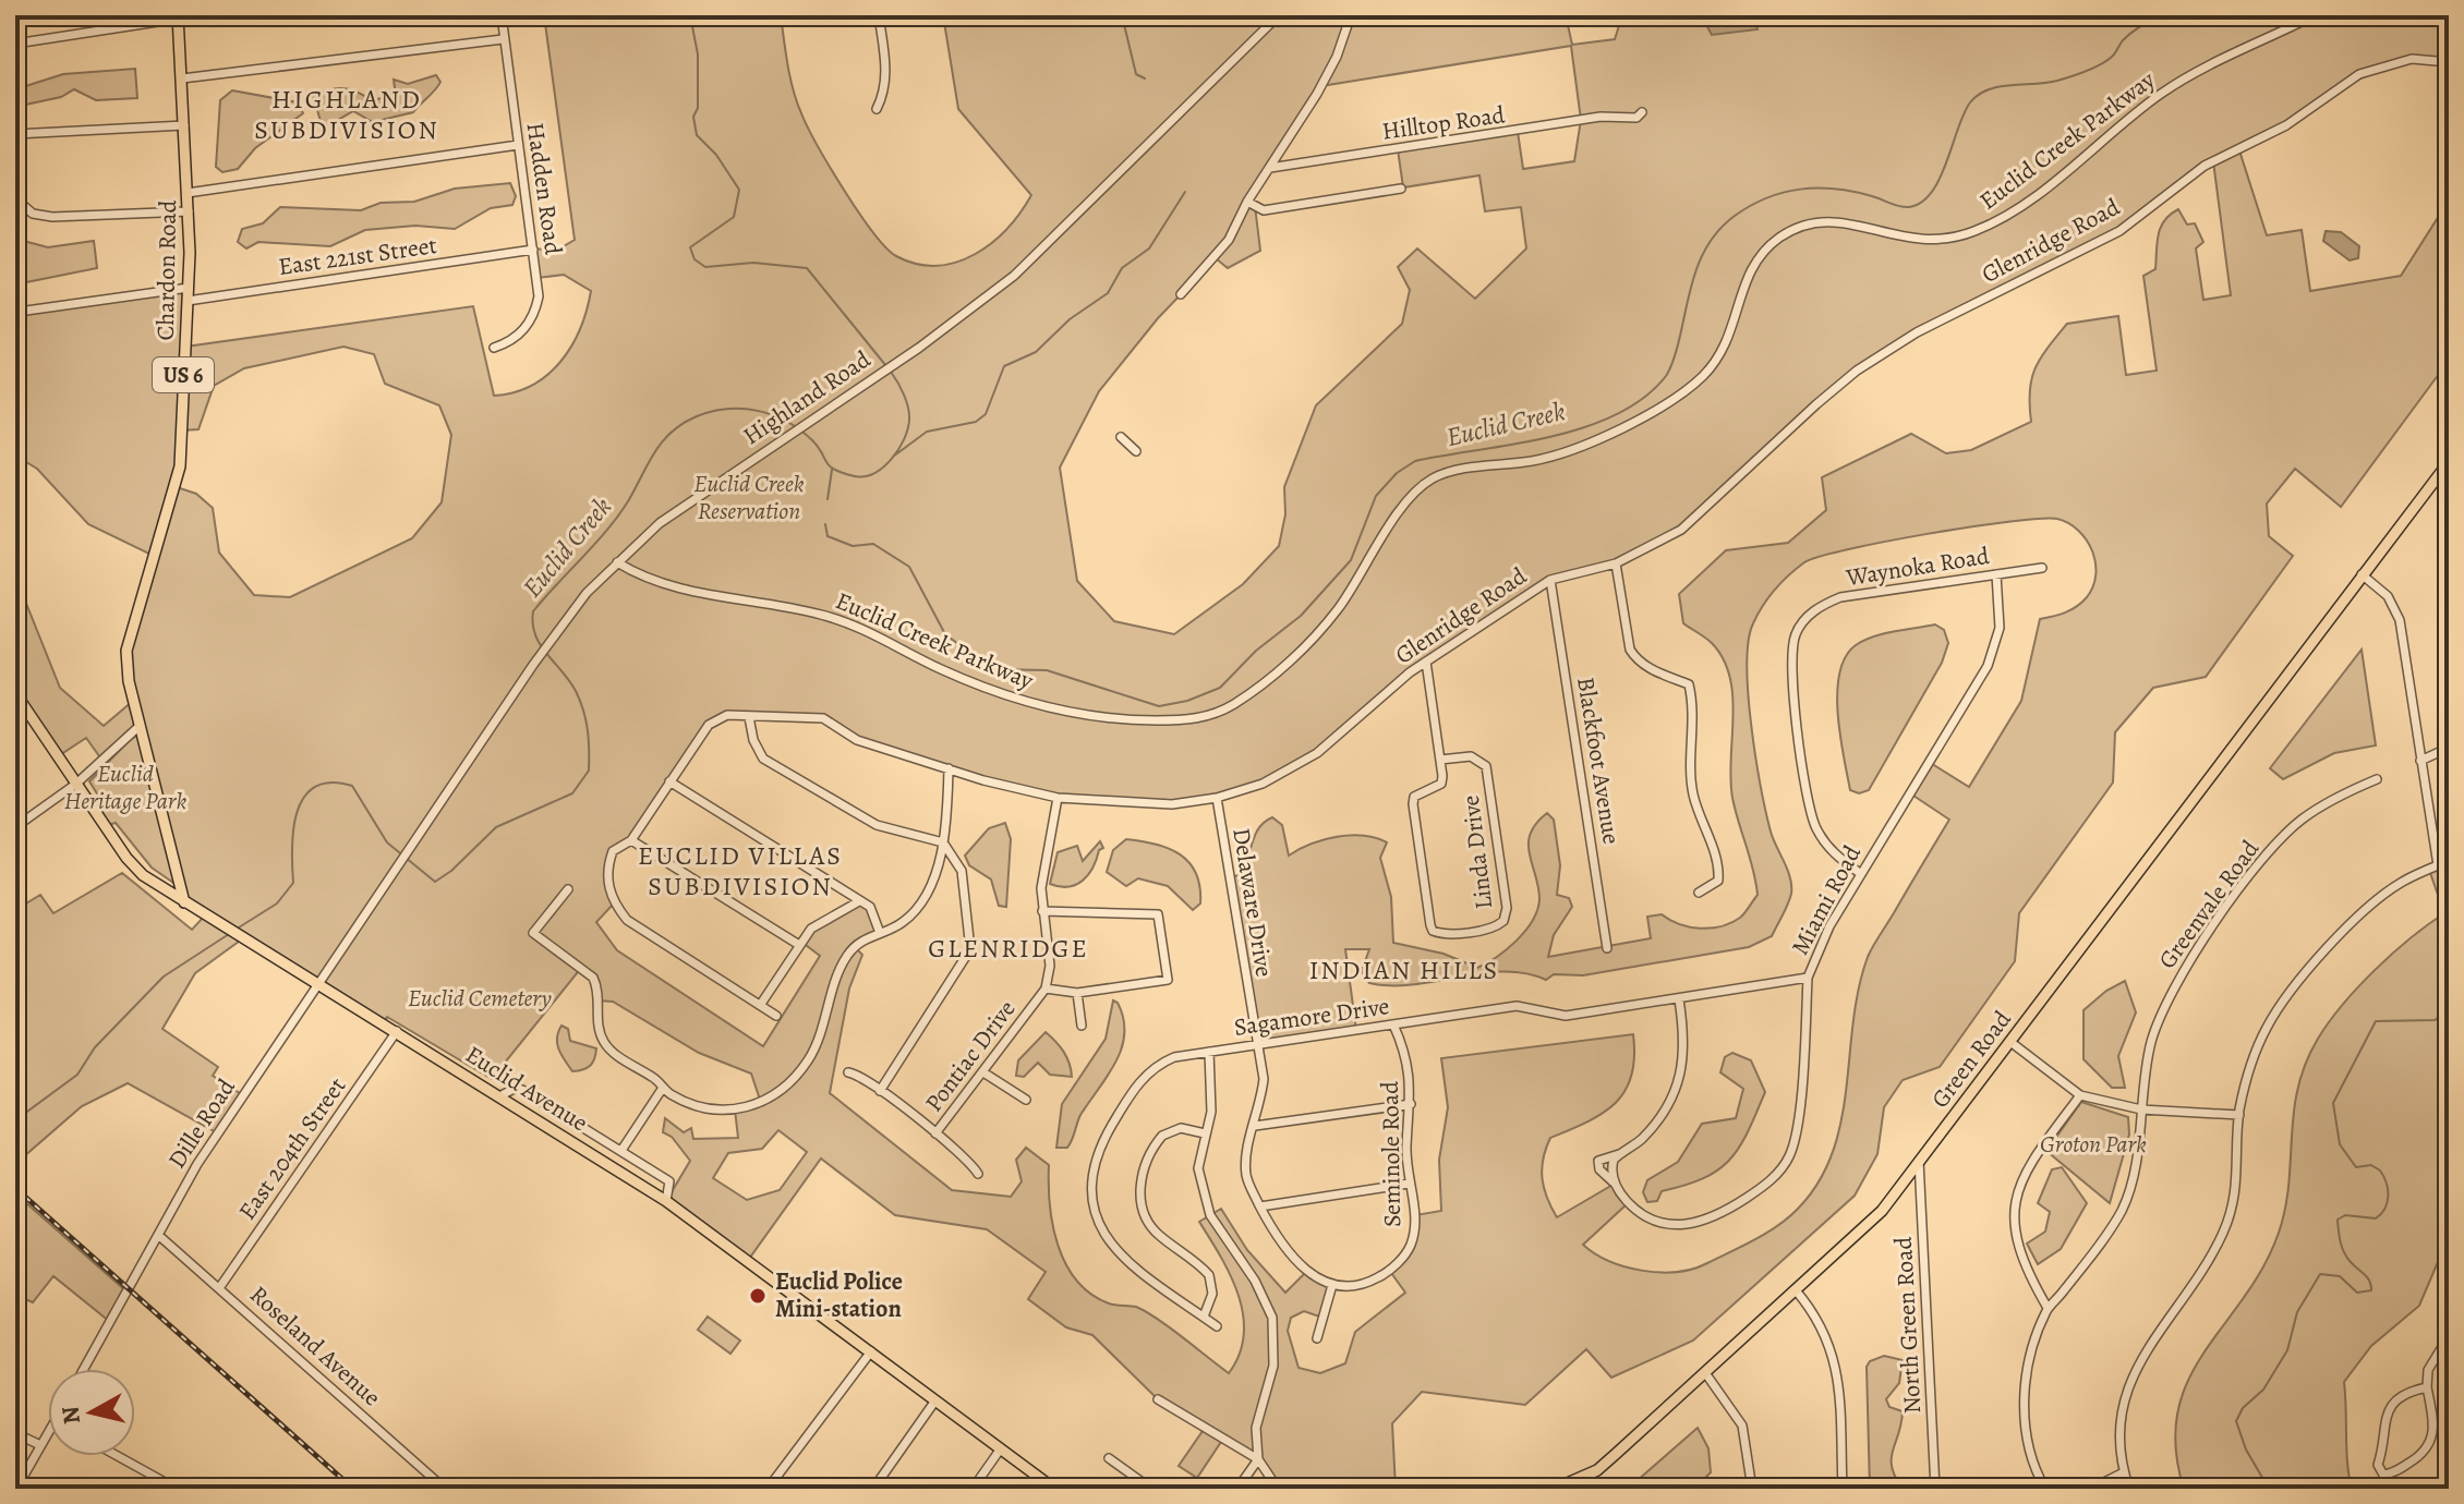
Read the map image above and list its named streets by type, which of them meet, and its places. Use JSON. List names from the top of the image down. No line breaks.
{"streets":{"main road":["Chardon Road","US 6","Green Road","Euclid Avenue"],"street":["Hilltop Road","Euclid Creek Parkway","Hadden Road","Glenridge Road","East 221st Street","Highland Road","Waynoka Road","Blackfoot Avenue","Linda Drive","Miami Road","Delaware Drive","Greenvale Road","Sagamore Drive","Pontiac Drive","Dille Road","East 204th Street","Seminole Road","North Green Road","Roseland Avenue"]},"crossings":[["Euclid Creek Parkway","Highland Road"],["Hadden Road","East 221st Street"],["Glenridge Road","Blackfoot Avenue"],["Glenridge Road","Delaware Drive"],["Glenridge Road","Pontiac Drive"],["East 221st Street","Chardon Road"],["Chardon Road","Euclid Avenue"],["Highland Road","Euclid Avenue"],["Highland Road","Dille Road"],["Waynoka Road","Miami Road"],["Miami Road","Sagamore Drive"],["Delaware Drive","Sagamore Drive"],["Delaware Drive","Seminole Road"],["Sagamore Drive","Seminole Road"],["Green Road","North Green Road"],["Euclid Avenue","Dille Road"],["Euclid Avenue","East 204th Street"],["Dille Road","Roseland Avenue"],["East 204th Street","Roseland Avenue"]],"districts":["HIGHLAND SUBDIVISION","EUCLID VILLAS SUBDIVISION","GLENRIDGE","INDIAN HILLS"],"water":["Euclid Creek"],"parks":["Euclid Creek Reservation","Euclid Heritage Park","Euclid Cemetery","Groton Park"],"places":["Euclid Police Mini-station"],"north":"left"}
